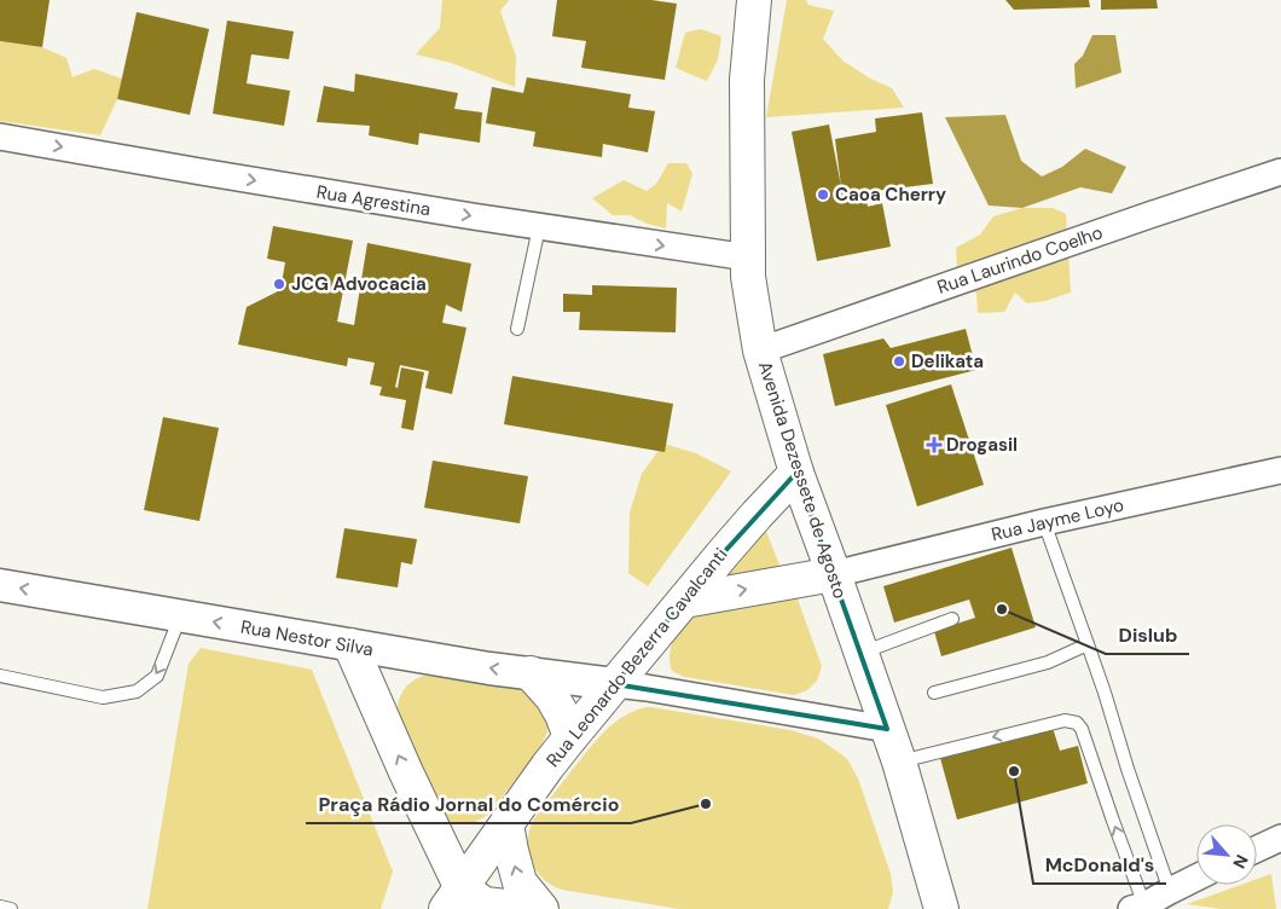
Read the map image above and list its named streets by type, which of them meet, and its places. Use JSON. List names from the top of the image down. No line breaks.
{"streets":{"main road":["Avenida Dezessete de Agosto","Rua Leonardo Bezerra Cavalcanti"],"street":["Rua Agrestina","Rua Laurindo Coelho","Rua Jayme Loyo","Rua Nestor Silva"]},"crossings":[["Rua Agrestina","Avenida Dezessete de Agosto"],["Rua Laurindo Coelho","Avenida Dezessete de Agosto"],["Avenida Dezessete de Agosto","Rua Jayme Loyo"],["Avenida Dezessete de Agosto","Rua Leonardo Bezerra Cavalcanti"],["Rua Nestor Silva","Rua Leonardo Bezerra Cavalcanti"]],"one_way":["Rua Agrestina","Rua Nestor Silva"],"places":{"other":["Caoa Cherry","JCG Advocacia","Delikata","Dislub","McDonald's","Praça Rádio Jornal do Comércio"],"health":["Drogasil"]},"north":"bottom right"}
